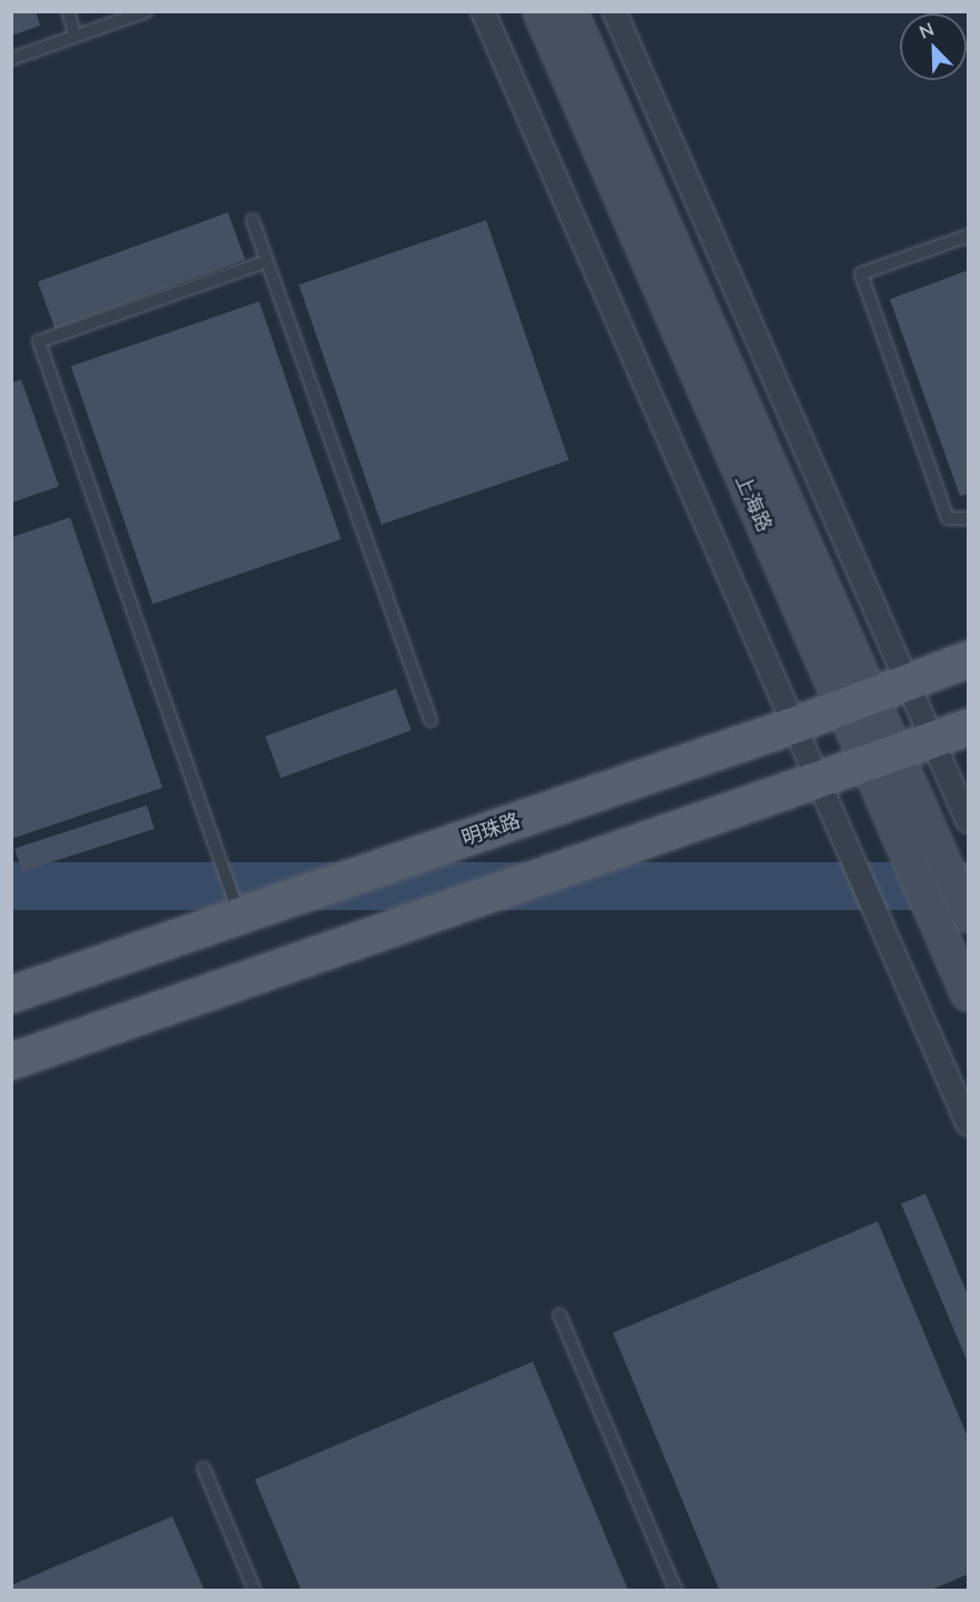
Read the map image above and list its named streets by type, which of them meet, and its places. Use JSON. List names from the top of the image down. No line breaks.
{"streets":{"main road":["上海路","明珠路"]},"crossings":[["上海路","明珠路"]],"north":"top left"}
